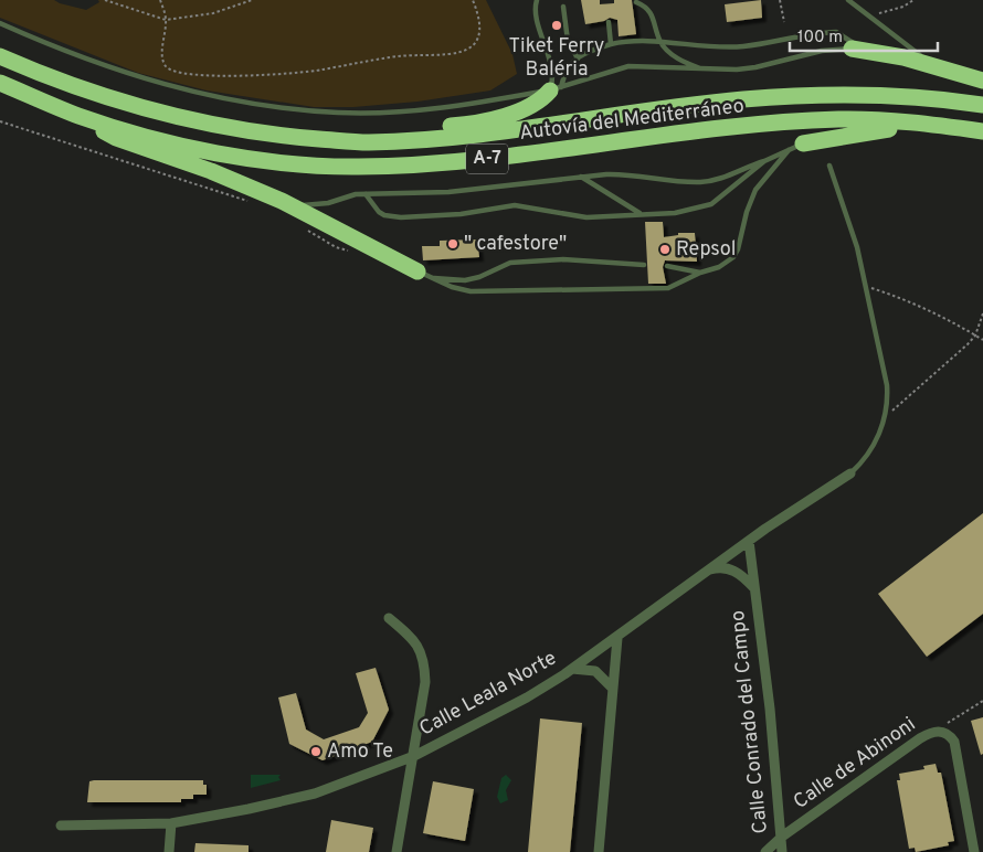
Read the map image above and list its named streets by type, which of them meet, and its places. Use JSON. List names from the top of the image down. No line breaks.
{"streets":{"highway":["Autovía del Mediterráneo","A-7"],"street":["Calle Leala Norte","Calle Conrado del Campo","Calle de Abinoni"]},"crossings":[["Calle Leala Norte","Calle Conrado del Campo"],["Calle Conrado del Campo","Calle de Abinoni"]],"places":["Tiket Ferry Baléria","\" cafestore\"","Repsol","Amo Te"],"scale_bar":"100 m"}
